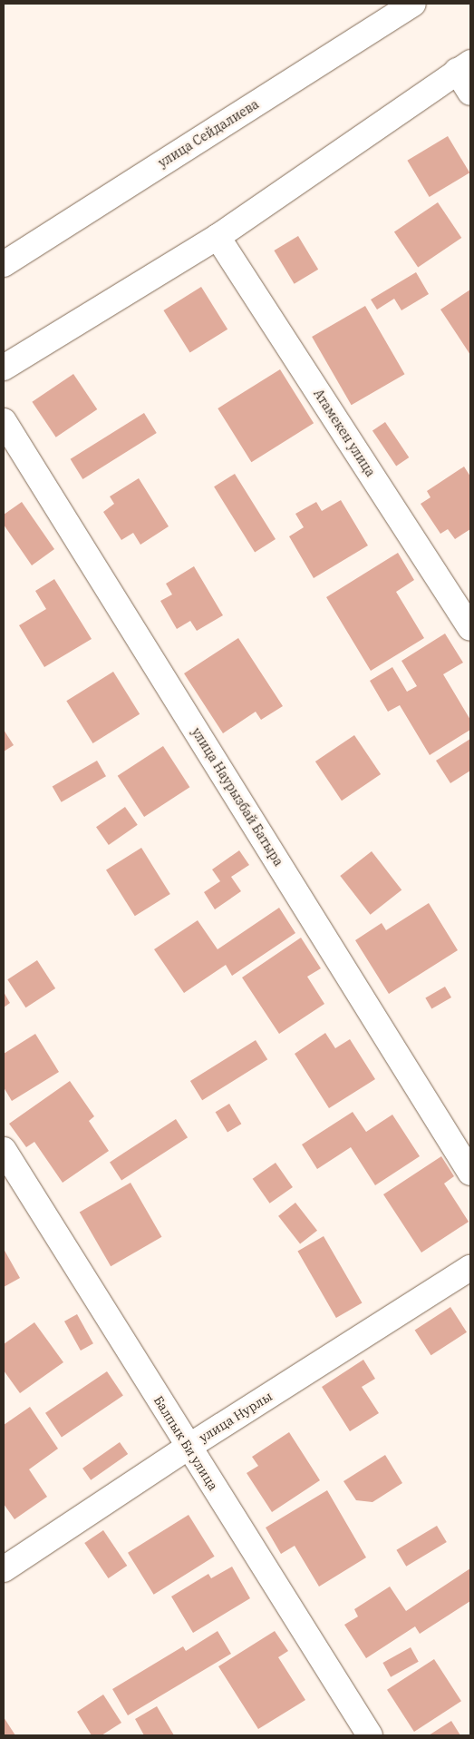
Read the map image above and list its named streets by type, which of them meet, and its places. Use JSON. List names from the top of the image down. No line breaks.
{"streets":{"street":["улица Сейдалиева","Атамекен улица","улица Наурызбай Батыра","улица Нурлы","Балпык Би улица"]},"crossings":[["улица Нурлы","Балпык Би улица"]]}
